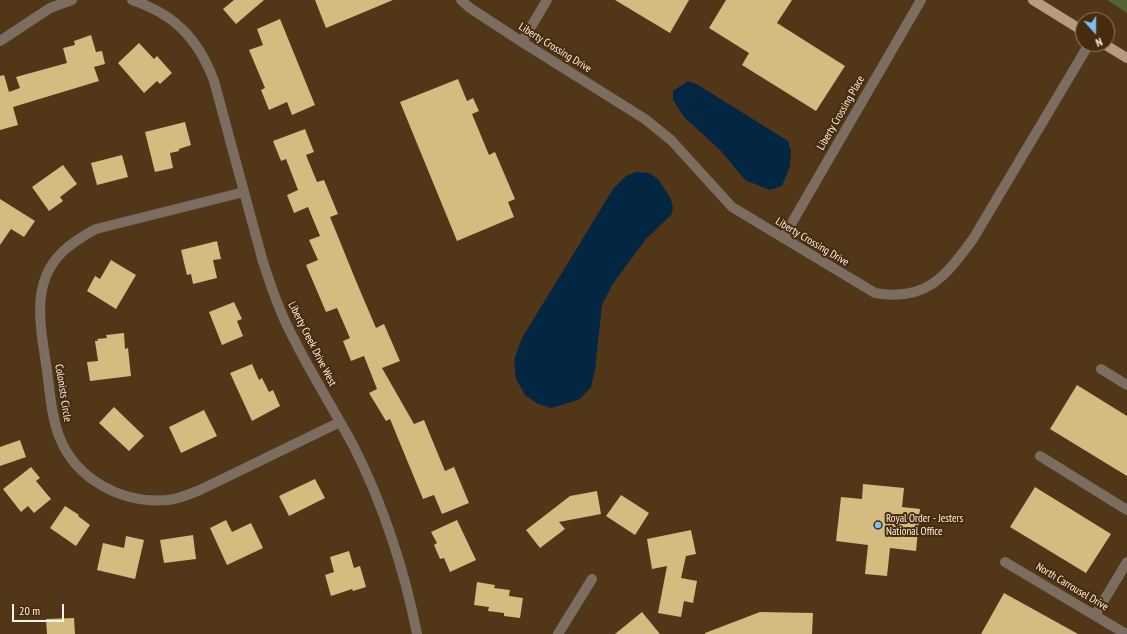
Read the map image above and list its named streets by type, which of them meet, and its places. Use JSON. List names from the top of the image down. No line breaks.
{"streets":{"street":["Liberty Crossing Drive","Liberty Crossing Place","Liberty Creek Drive West","Colonists Circle","North Carrousel Drive"]},"crossings":[["Liberty Crossing Drive","Liberty Crossing Place"],["Liberty Creek Drive West","Colonists Circle"]],"places":["Royal Order - Jesters National Office"],"scale_bar":"20 m","north":"bottom"}
